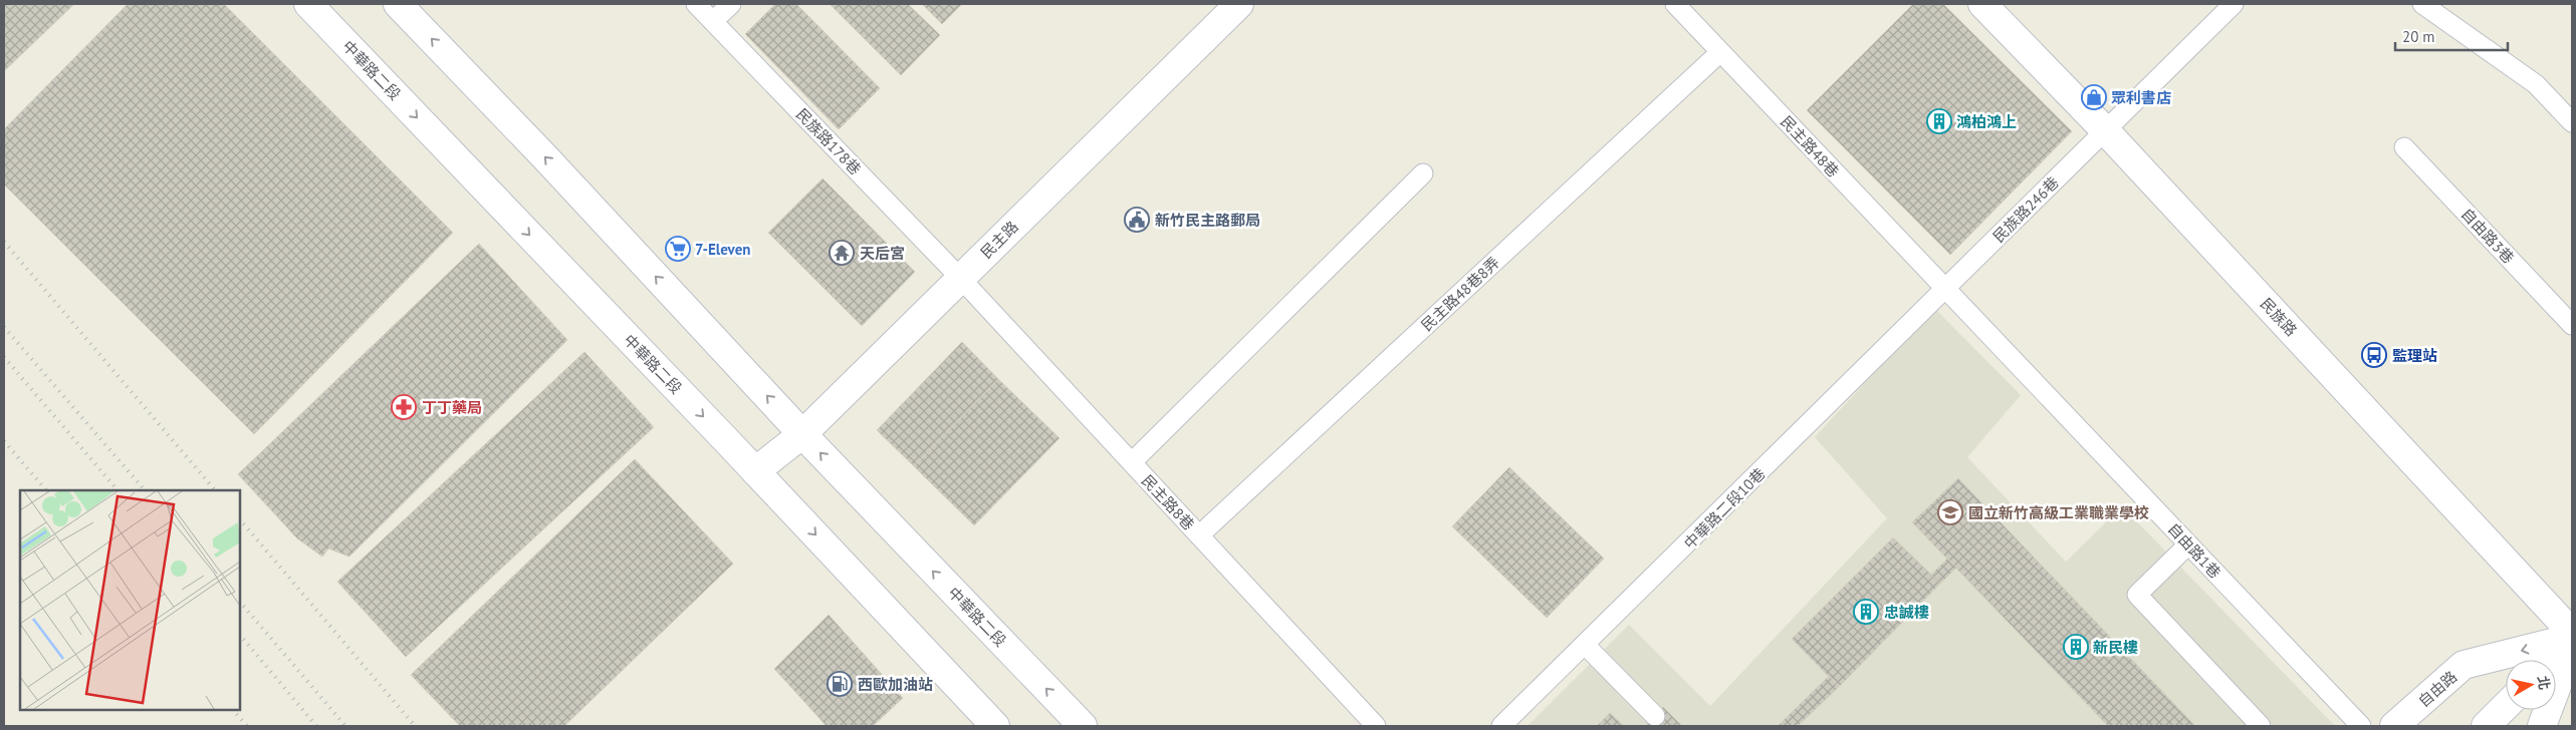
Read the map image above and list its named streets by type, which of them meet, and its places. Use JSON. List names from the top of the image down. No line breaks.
{"streets":{"street":["中華路二段","民主路","民族路","自由路"],"lane":["民族路178巷","民主路48巷","民族路246巷","自由路3巷","民主路48巷8弄","民主路8巷","中華路二段10巷","自由路1巷"]},"crossings":[["中華路二段","民主路"],["民族路178巷","民主路"],["民族路178巷","民主路8巷"],["民主路48巷","民族路246巷"],["民主路48巷","民主路48巷8弄"],["民主路48巷","中華路二段10巷"],["民主路48巷","自由路1巷"],["民族路246巷","民族路"],["民族路246巷","中華路二段10巷"],["民族路246巷","自由路1巷"],["民主路","民主路8巷"],["民主路48巷8弄","民主路8巷"],["中華路二段10巷","自由路1巷"]],"one_way":["自由路"],"places":{"shop":["眾利書店"],"building":["鴻柏鴻上","忠誠樓","新民樓"],"public building":["新竹民主路郵局"],"supermarket":["7-Eleven"],"temple":["天后宮"],"bus stop":["監理站"],"pharmacy":["丁丁藥局"],"school or university":["國立新竹高級工業職業學校"],"fuel station":["西歐加油站"]},"scale_bar":"20 m","north":"right"}
